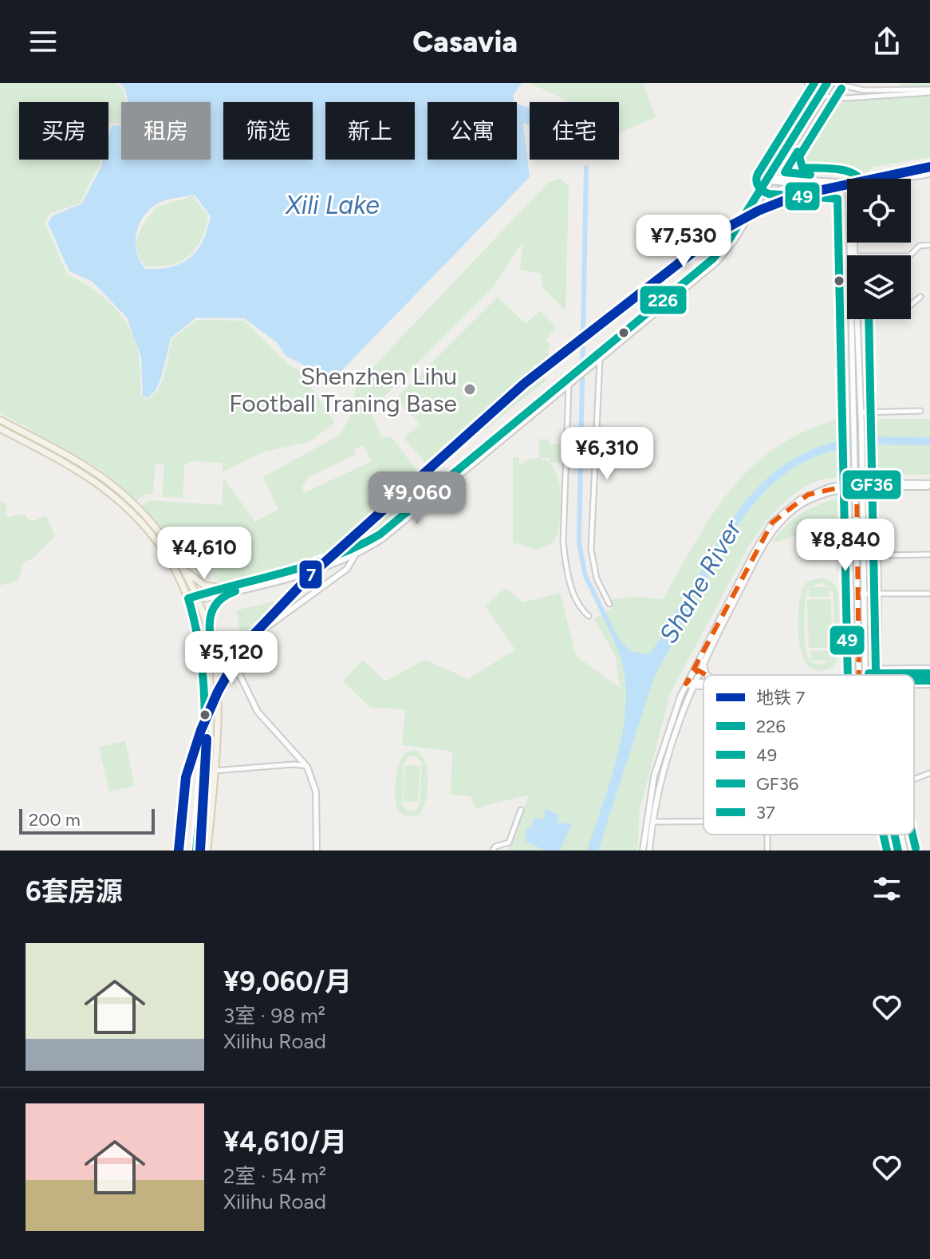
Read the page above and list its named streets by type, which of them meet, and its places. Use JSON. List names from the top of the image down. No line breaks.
{"water":["Xili Lake","Shahe River"],"places":["Shenzhen Lihu Football Traning Base"],"lines":["transit line 226","transit line 49","transit line GF36","metro line 7","transit line 37"],"legend":["地铁 7","226","49","GF36","37"],"scale_bar":"200 m","page":{"header":"Casavia","chip":["买房","租房","筛选","新上","公寓","住宅"],"price":["¥7,530","¥6,310","¥9,060","¥8,840","¥4,610","¥5,120"],"scale":"200 m","heading":"6套房源","list":[{"name":"¥9,060/月","note":"3室 · 98 m² · Xilihu Road"},{"name":"¥4,610/月","note":"2室 · 54 m² · Xilihu Road"}]}}
